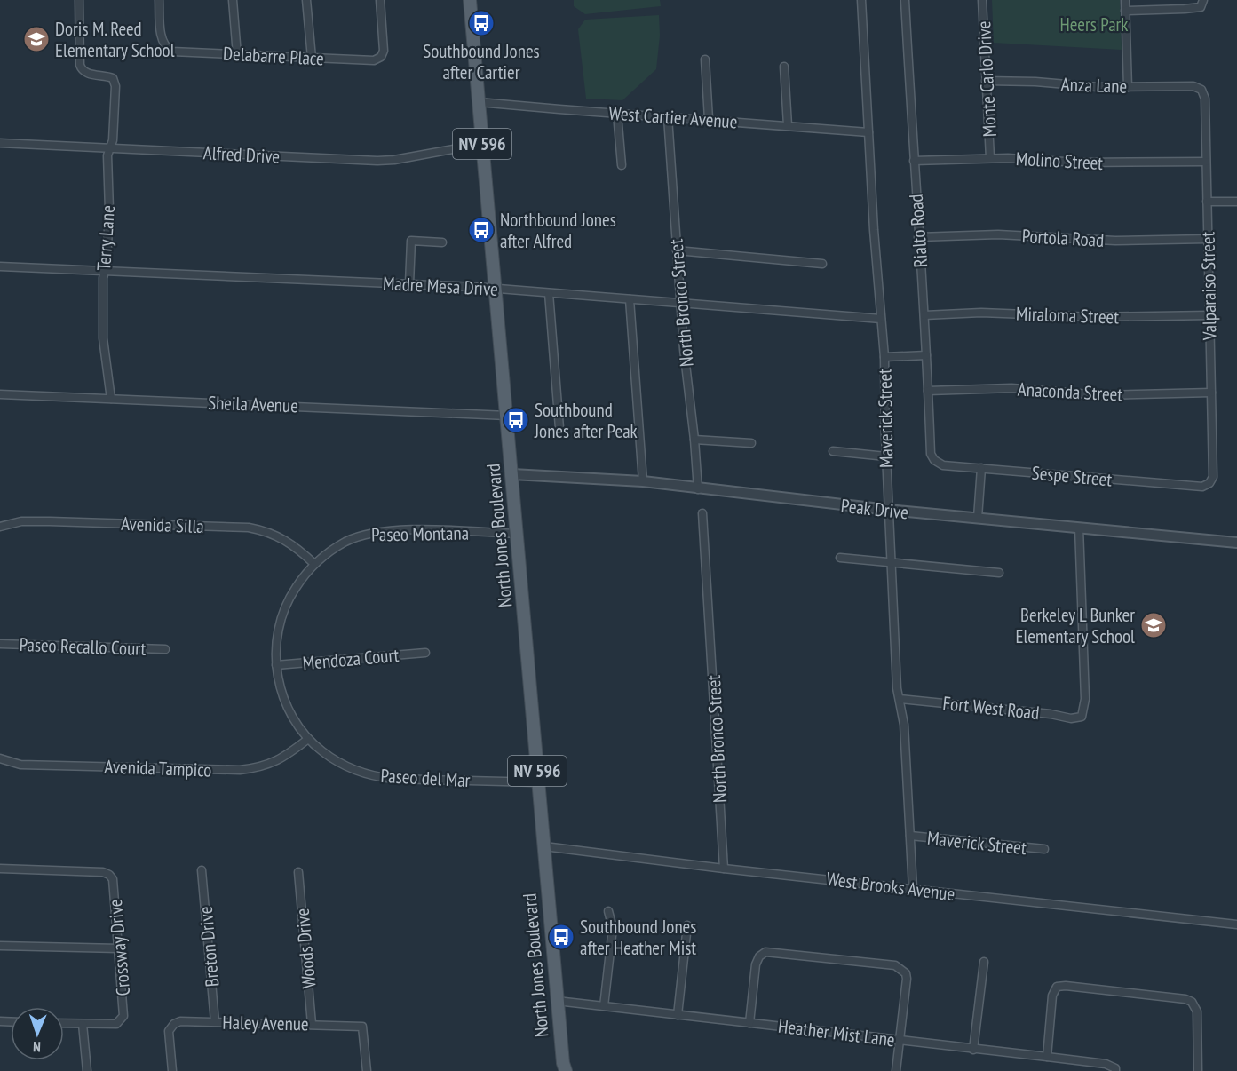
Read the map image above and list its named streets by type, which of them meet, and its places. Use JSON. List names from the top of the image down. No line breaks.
{"streets":{"main road":["NV 596","North Jones Boulevard"],"street":["Delabarre Place","Monte Carlo Drive","Anza Lane","West Cartier Avenue","Alfred Drive","Molino Street","Rialto Road","Terry Lane","Portola Road","Madre Mesa Drive","Valparaiso Street","North Bronco Street","Miraloma Street","Anaconda Street","Sheila Avenue","Maverick Street","Sespe Street","Peak Drive","Avenida Silla","Paseo Montana","Paseo Recallo Court","Mendoza Court","Fort West Road","Avenida Tampico","Paseo del Mar","West Brooks Avenue","Breton Drive","Crossway Drive","Woods Drive","Haley Avenue","Heather Mist Lane"]},"crossings":[["Monte Carlo Drive","Anza Lane"],["Monte Carlo Drive","Molino Street"],["Anza Lane","Valparaiso Street"],["West Cartier Avenue","North Bronco Street"],["West Cartier Avenue","Maverick Street"],["West Cartier Avenue","North Jones Boulevard"],["Alfred Drive","Terry Lane"],["Alfred Drive","North Jones Boulevard"],["Molino Street","Rialto Road"],["Molino Street","Valparaiso Street"],["Rialto Road","Portola Road"],["Rialto Road","Miraloma Street"],["Rialto Road","Anaconda Street"],["Rialto Road","Sespe Street"],["Terry Lane","Madre Mesa Drive"],["Terry Lane","Sheila Avenue"],["Portola Road","Valparaiso Street"],["Madre Mesa Drive","North Bronco Street"],["Madre Mesa Drive","Maverick Street"],["Madre Mesa Drive","North Jones Boulevard"],["Valparaiso Street","Miraloma Street"],["Valparaiso Street","Anaconda Street"],["Valparaiso Street","Sespe Street"],["North Bronco Street","Peak Drive"],["North Bronco Street","West Brooks Avenue"],["Sheila Avenue","North Jones Boulevard"],["Maverick Street","Peak Drive"],["Maverick Street","Fort West Road"],["Maverick Street","West Brooks Avenue"],["Peak Drive","North Jones Boulevard"],["Peak Drive","Fort West Road"],["Avenida Silla","Paseo Montana"],["Paseo Montana","North Jones Boulevard"],["Paseo Montana","Mendoza Court"],["Paseo Montana","Paseo del Mar"],["North Jones Boulevard","Paseo del Mar"],["North Jones Boulevard","West Brooks Avenue"],["North Jones Boulevard","Heather Mist Lane"],["Mendoza Court","Paseo del Mar"],["Avenida Tampico","Paseo del Mar"],["Breton Drive","Haley Avenue"],["Woods Drive","Haley Avenue"]],"parks":["Heers Park"],"places":{"bus stop":["Southbound Jones after Cartier","Northbound Jones after Alfred","Southbound Jones after Peak","Southbound Jones after Heather Mist"],"school or university":["Doris M. Reed Elementary School","Berkeley L Bunker Elementary School"]},"north":"bottom"}
